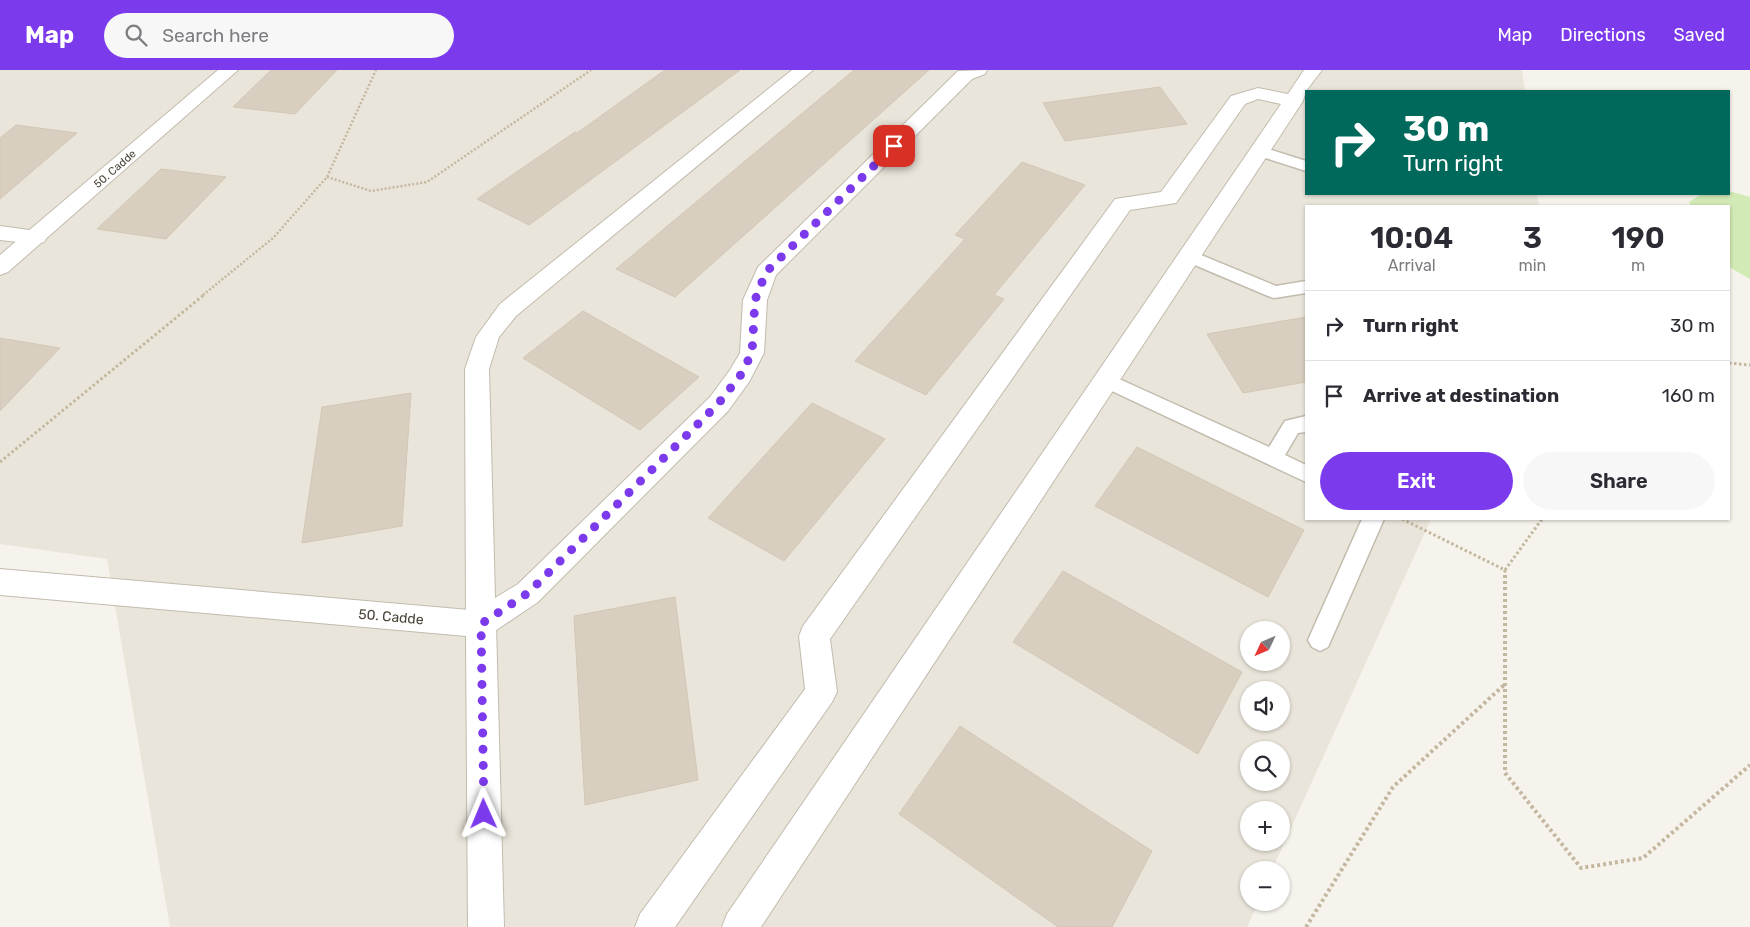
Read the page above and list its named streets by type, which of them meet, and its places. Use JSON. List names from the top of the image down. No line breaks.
{"streets":{"street":["50. Cadde"]},"north":"bottom left","page":{"header":"Map","search":"Search here","nav":["Map","Directions","Saved"],"turn":["30 m","Turn right"],"eta":["10:04","Arrival","3","min","190","m"],"list":[{"name":"Turn right","value":"30 m"},{"name":"Arrive at destination","value":"160 m"}],"buttons":["Exit","Share"],"map_buttons":["+","−"]}}
